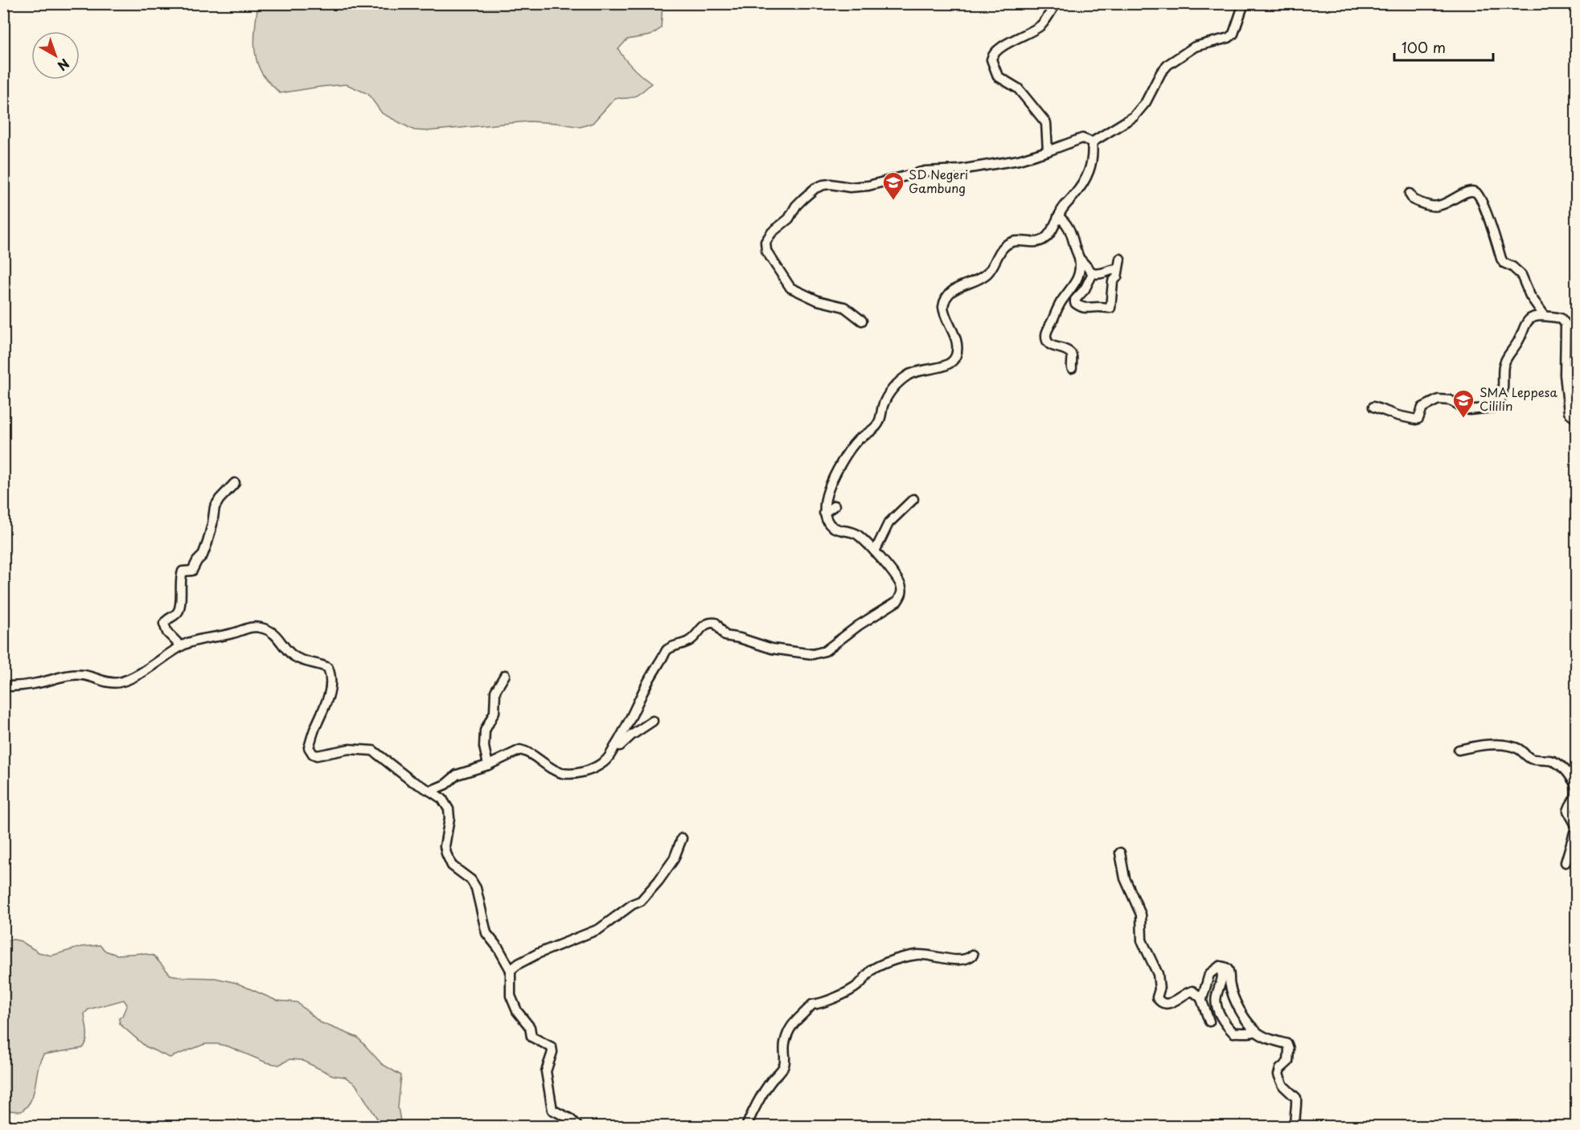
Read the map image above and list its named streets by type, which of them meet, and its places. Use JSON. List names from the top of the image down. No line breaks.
{"places":{"school or university":["SD Negeri Gambung","SMA Leppesa Cililin"]},"scale_bar":"100 m","north":"bottom right"}
